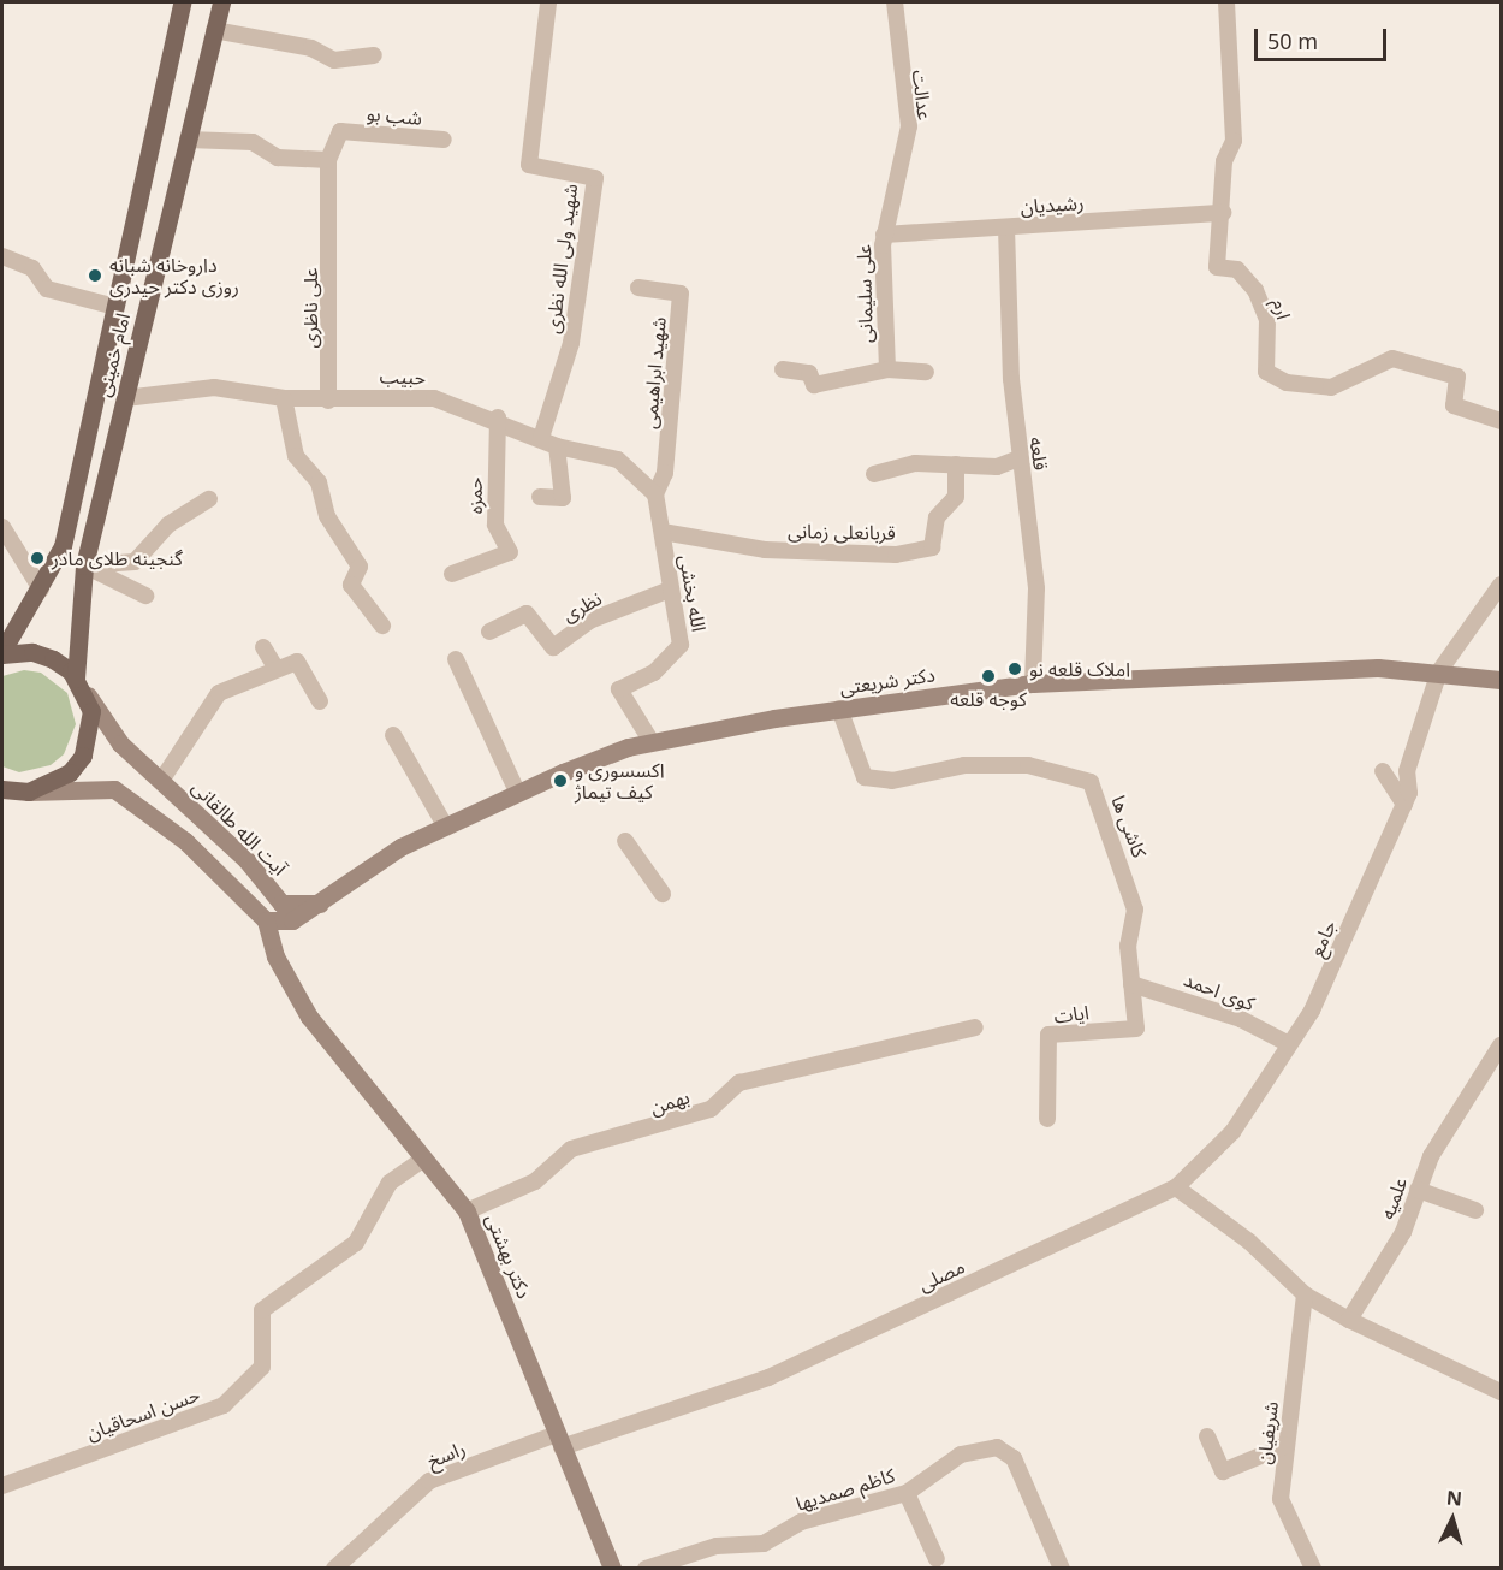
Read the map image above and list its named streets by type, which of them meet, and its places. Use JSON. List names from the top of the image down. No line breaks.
{"streets":{"main road":["امام خمینی","دکتر شریعتی","آیت الله طالقانی","دکتر بهشتی"],"street":["عدالت","شب بو","رشیدیان","شهید ولی الله نظری","علی سلیمانی","علی ناظری","ارم","شهید ابراهیمی","حبیب","قلعه","حمزه","قربانعلی زمانی","الله بخشی","نظری","کاشی ها","جامع","کوی احمد","ایات","بهمن","علمیه","مصلی","حسن اسحاقیان","شریفیان","راسخ","کاظم صمدیها"]},"crossings":[["عدالت","رشیدیان"],["عدالت","علی سلیمانی"],["شب بو","علی ناظری"],["رشیدیان","علی سلیمانی"],["رشیدیان","ارم"],["رشیدیان","قلعه"],["شهید ولی الله نظری","حبیب"],["علی ناظری","حبیب"],["امام خمینی","حبیب"],["امام خمینی","آیت الله طالقانی"],["شهید ابراهیمی","حبیب"],["شهید ابراهیمی","الله بخشی"],["حبیب","حمزه"],["حبیب","الله بخشی"],["قلعه","دکتر شریعتی"],["قربانعلی زمانی","الله بخشی"],["الله بخشی","نظری"],["الله بخشی","دکتر شریعتی"],["دکتر شریعتی","کاشی ها"],["دکتر شریعتی","آیت الله طالقانی"],["دکتر شریعتی","جامع"],["کاشی ها","کوی احمد"],["کاشی ها","ایات"],["جامع","کوی احمد"],["جامع","مصلی"],["بهمن","دکتر بهشتی"],["دکتر بهشتی","مصلی"],["دکتر بهشتی","حسن اسحاقیان"],["دکتر بهشتی","راسخ"],["مصلی","راسخ"]],"places":["داروخانه شبانه روزی دکتر حیدری","گنجینه طلای مادر","املاک قلعه نو","کوجه قلعه","اکسسوری و کیف تیماژ"],"scale_bar":"50 m","north":"top"}
